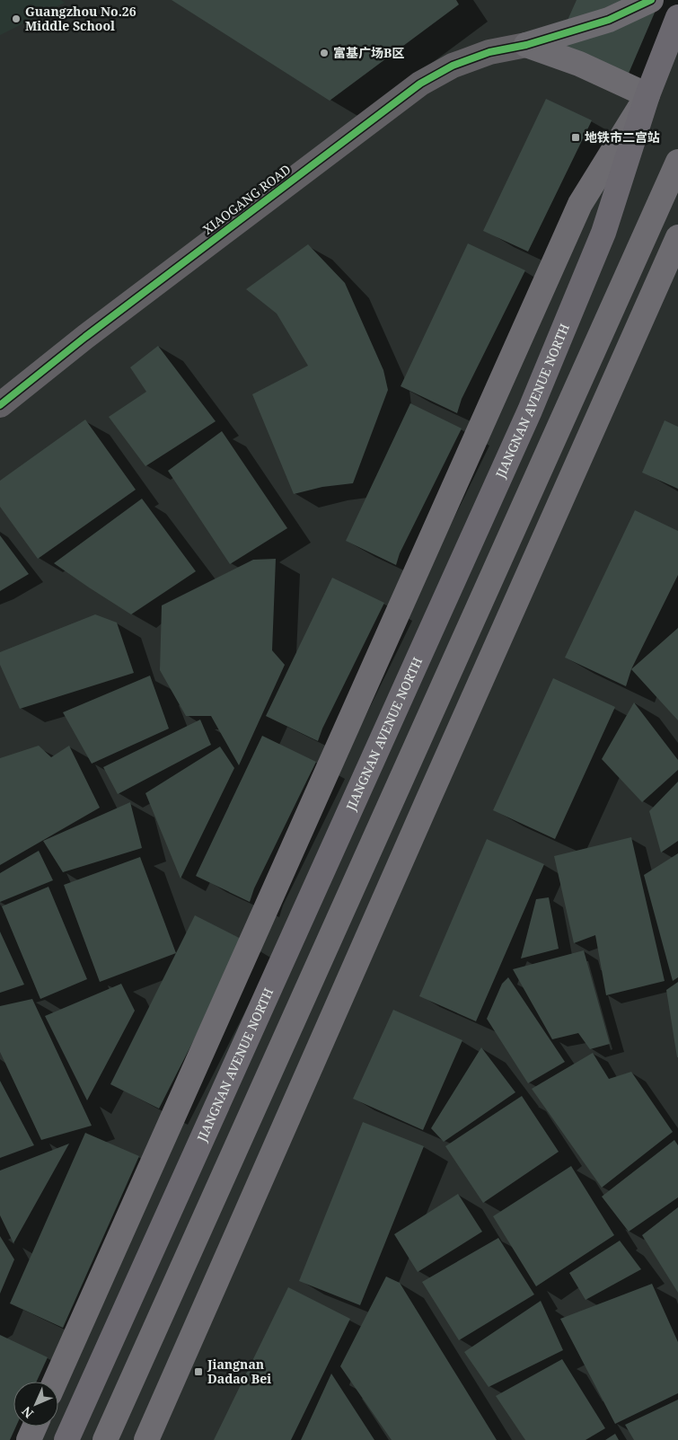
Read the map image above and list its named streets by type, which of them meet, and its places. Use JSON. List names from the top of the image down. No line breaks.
{"streets":{"main road":["JIANGNAN AVENUE NORTH"],"street":["XIAOGANG ROAD"]},"places":{"other":["Guangzhou No.26 Middle School","富基广场B区"],"transit":["地铁市二宫站","Jiangnan Dadao Bei"]},"north":"bottom left"}
